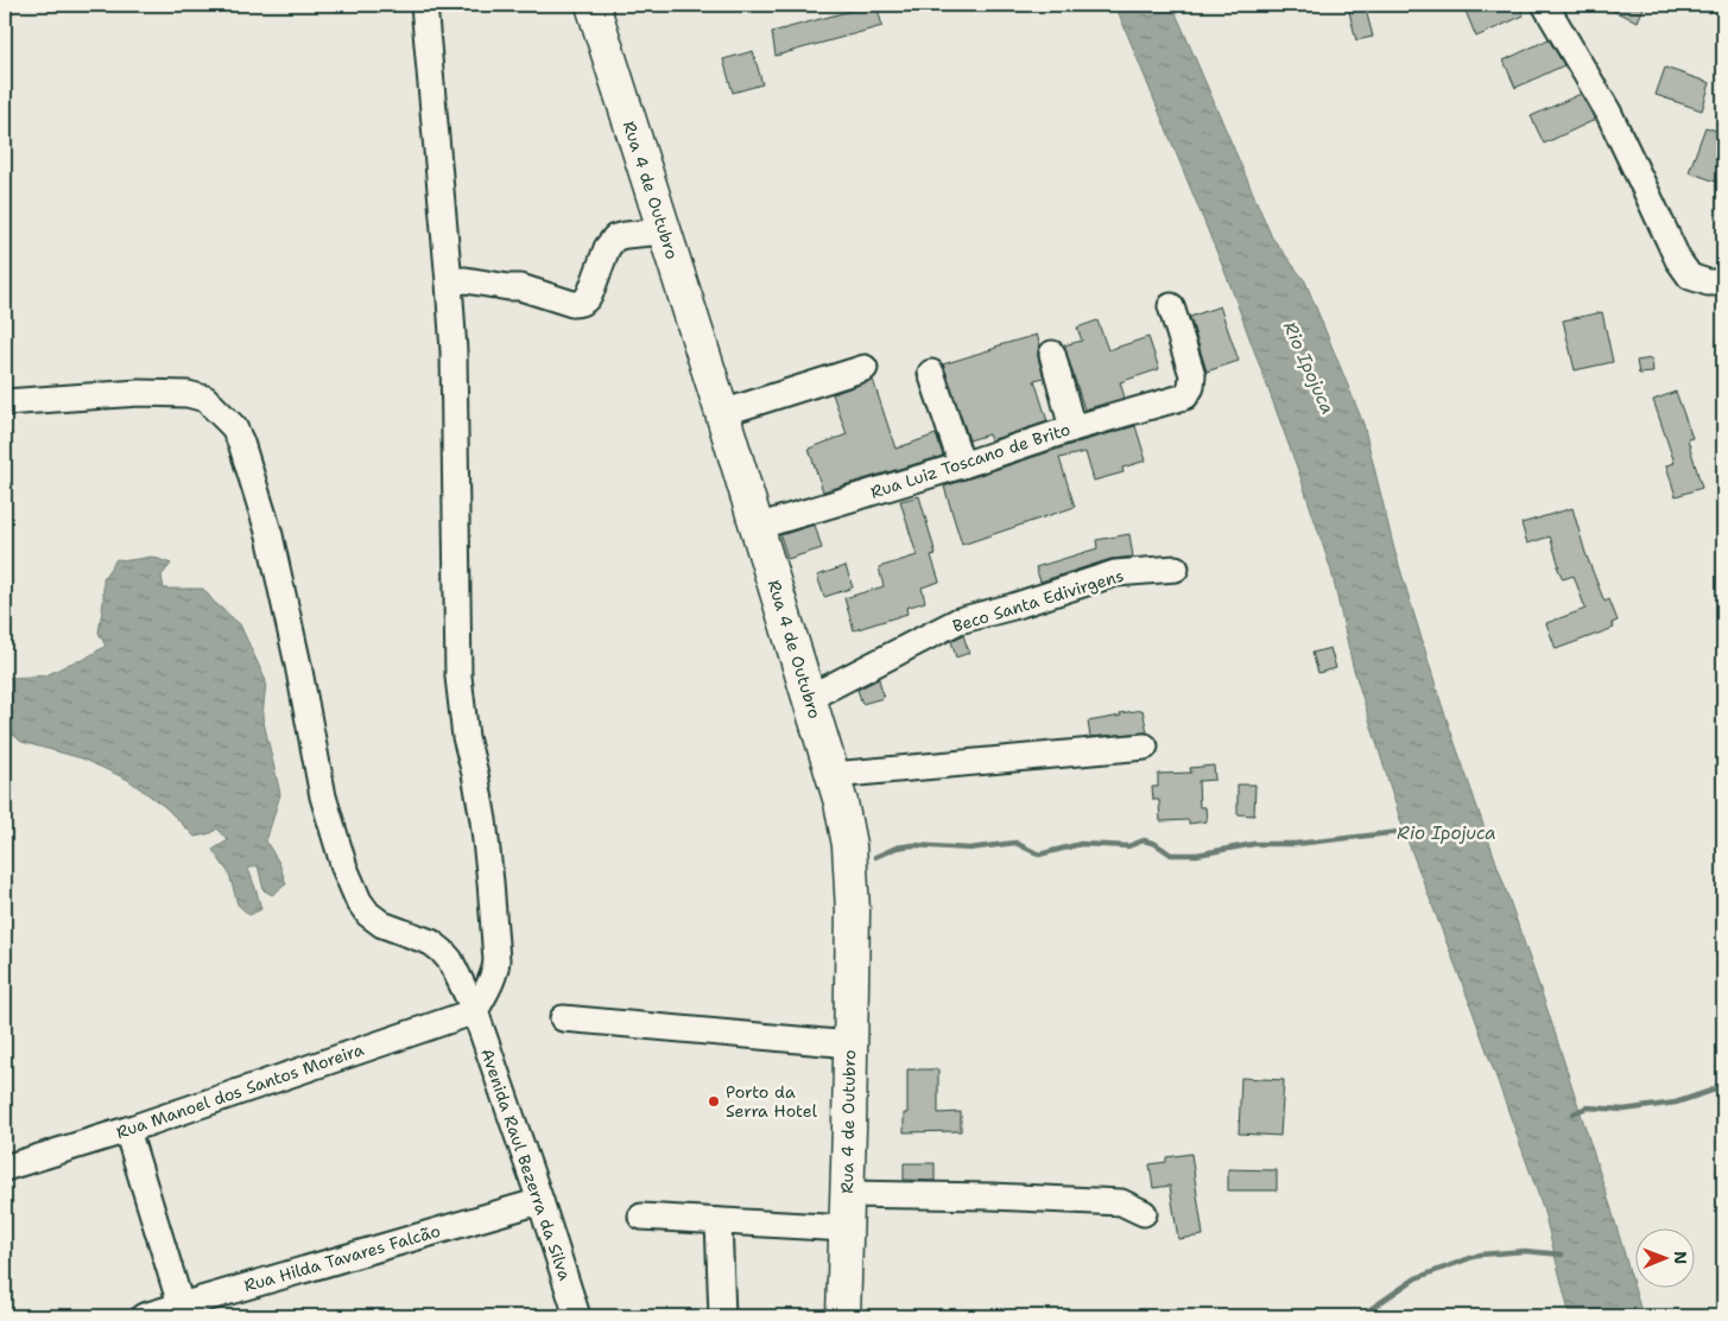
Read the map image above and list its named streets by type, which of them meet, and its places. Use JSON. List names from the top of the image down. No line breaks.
{"streets":{"main road":["Rua 4 de Outubro"],"street":["Rua Luiz Toscano de Brito","Beco Santa Edivirgens","Rua Manoel dos Santos Moreira","Avenida Raul Bezerra da Silva","Rua Hilda Tavares Falcão"]},"crossings":[["Rua 4 de Outubro","Rua Luiz Toscano de Brito"],["Rua 4 de Outubro","Beco Santa Edivirgens"],["Rua Manoel dos Santos Moreira","Avenida Raul Bezerra da Silva"],["Avenida Raul Bezerra da Silva","Rua Hilda Tavares Falcão"]],"water":["Rio Ipojuca"],"places":["Porto da Serra Hotel"],"north":"right"}
